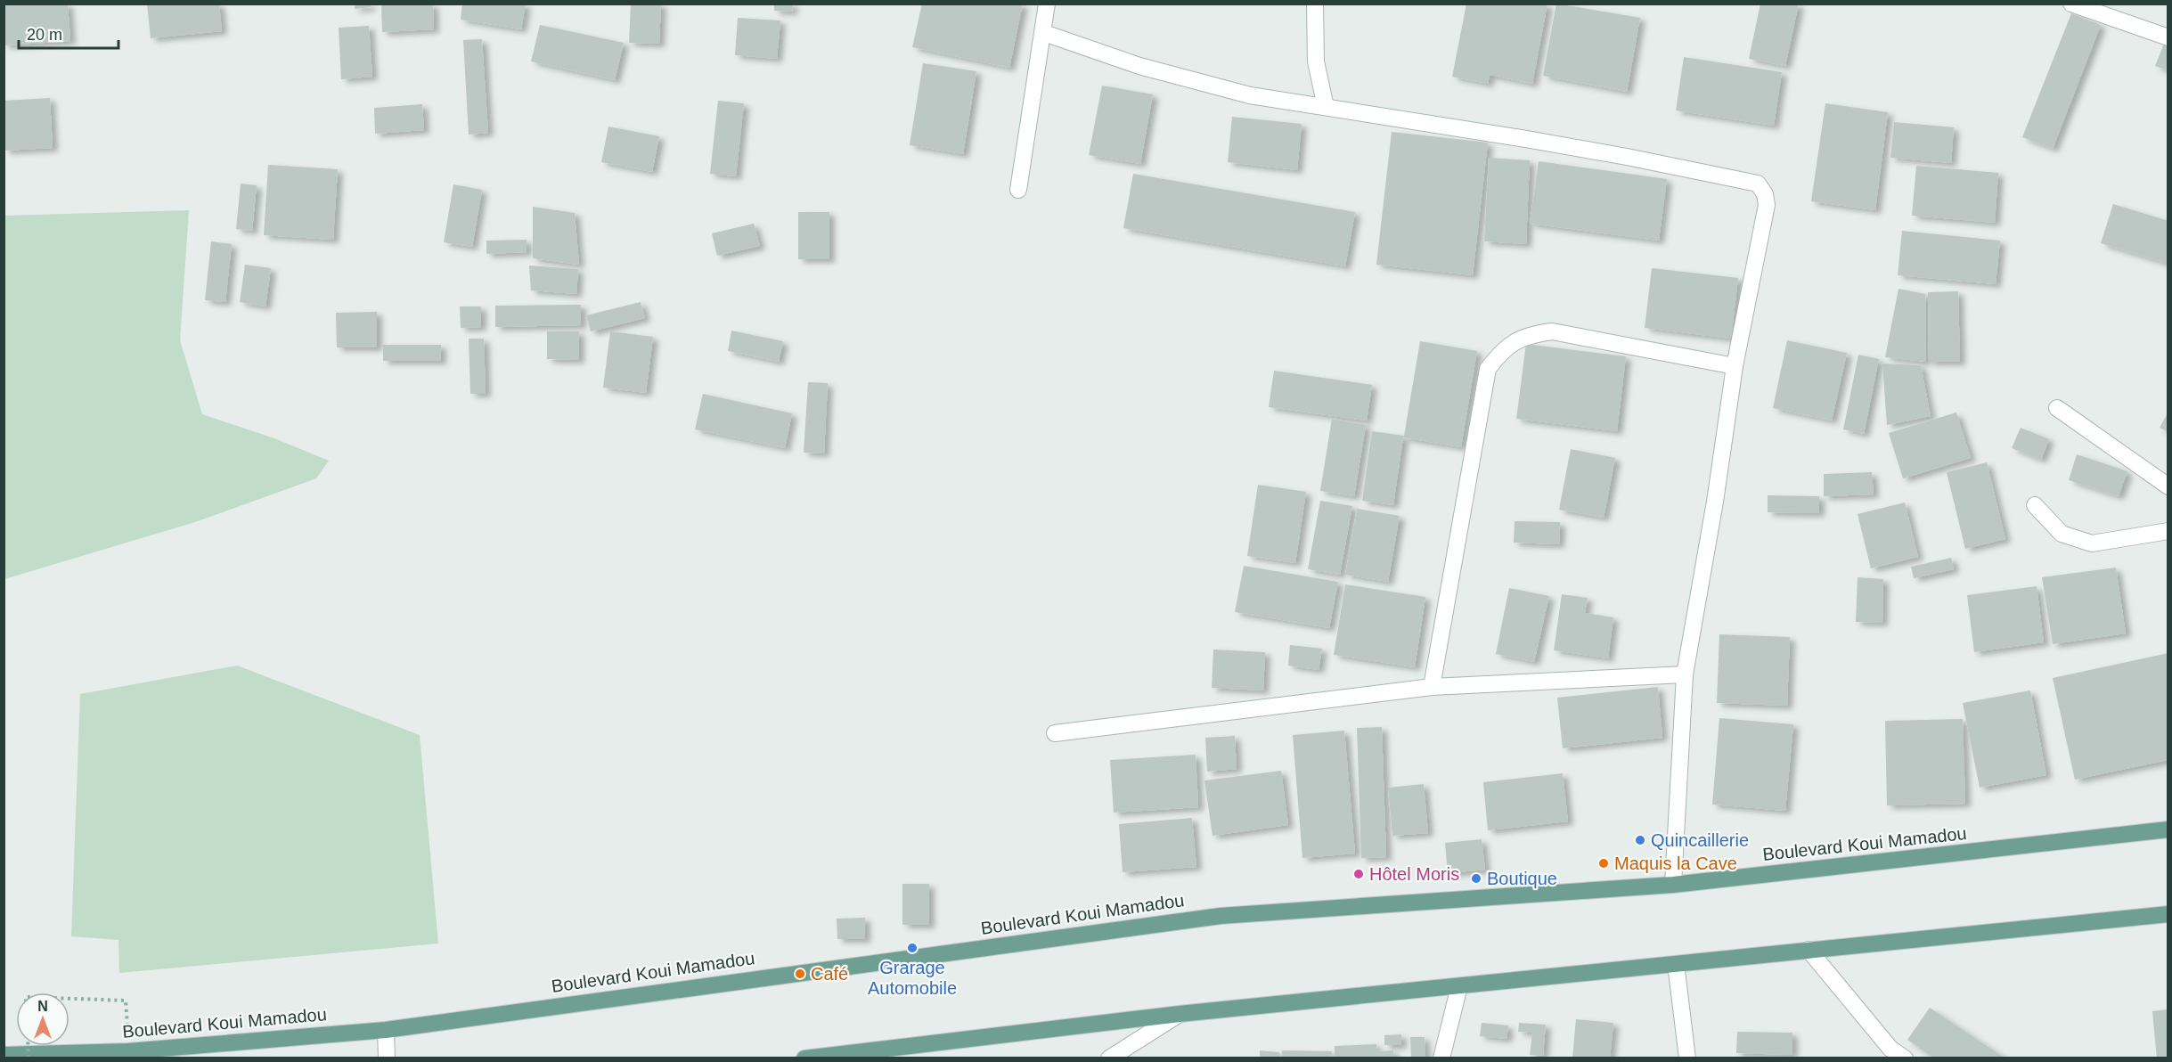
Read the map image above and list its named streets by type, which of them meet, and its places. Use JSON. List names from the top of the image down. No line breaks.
{"streets":{"main road":["Boulevard Koui Mamadou"]},"places":["Quincaillerie","Maquis la Cave","Hôtel Moris","Boutique","Grarage Automobile","Café"],"scale_bar":"20 m","north":"top"}
